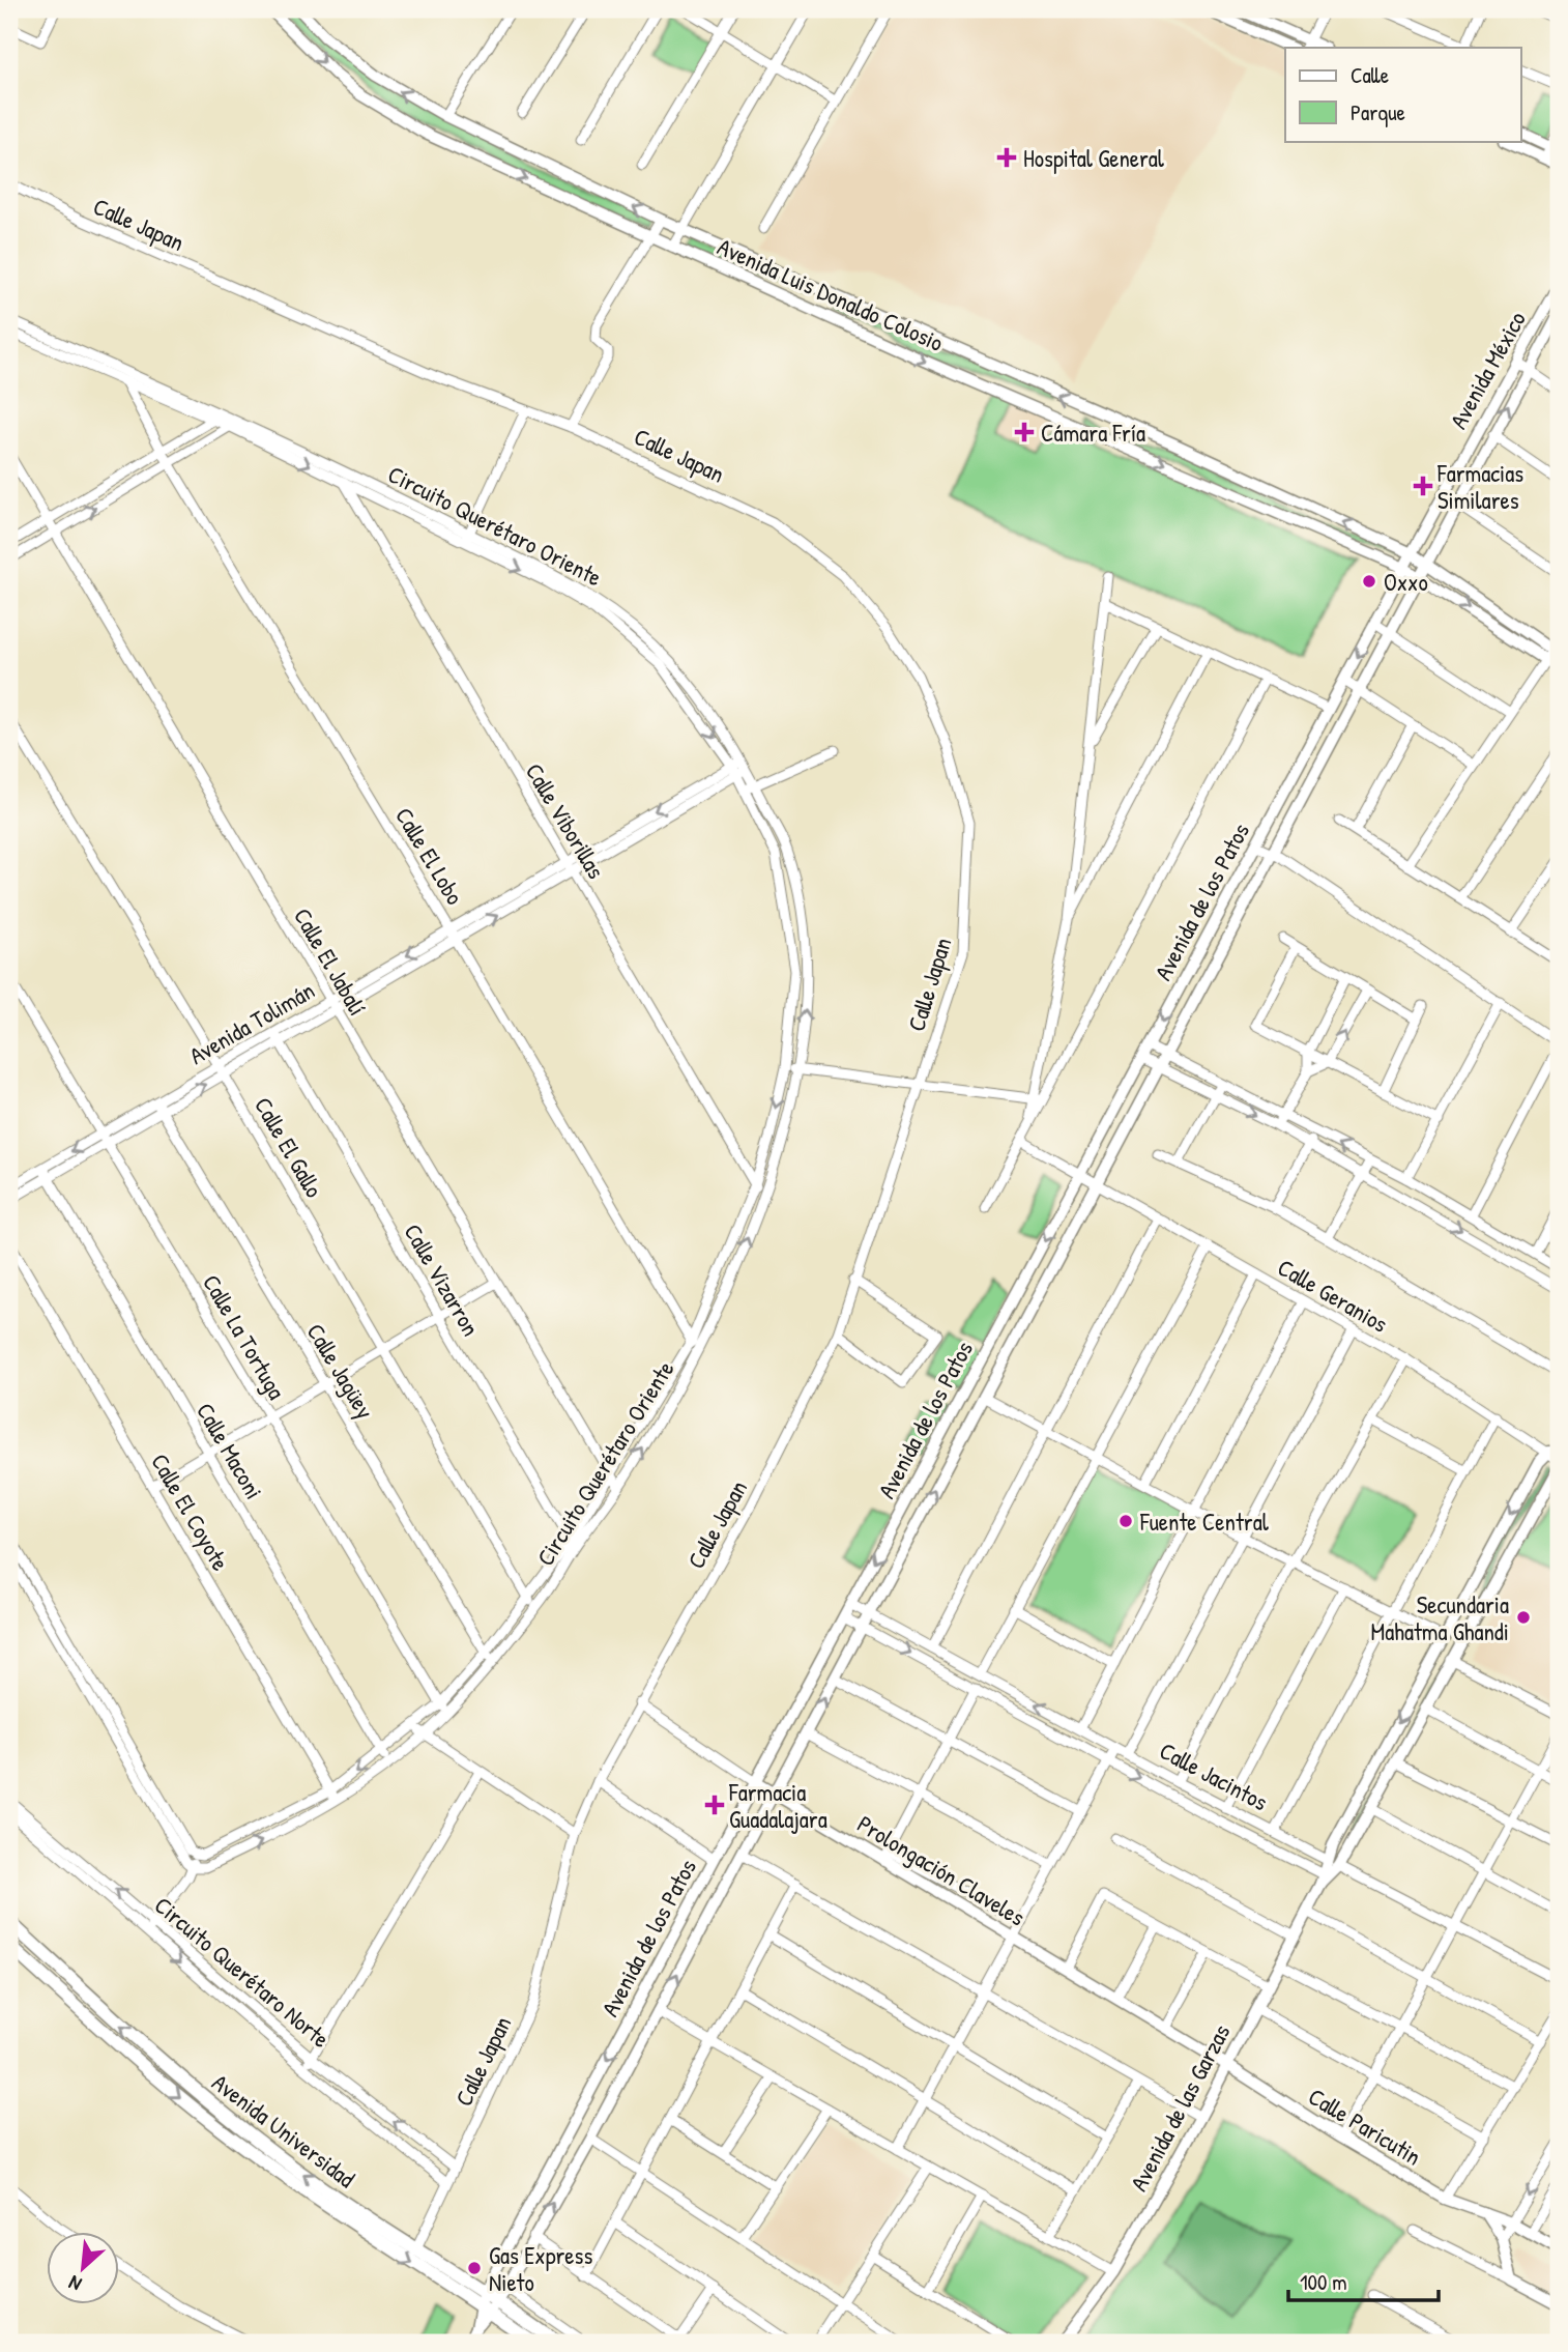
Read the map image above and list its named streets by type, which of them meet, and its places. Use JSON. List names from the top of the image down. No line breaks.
{"streets":{"main road":["Avenida Universidad"],"street":["Calle Japan","Avenida Luis Donaldo Colosio","Avenida México","Circuito Querétaro Oriente","Calle Viborillas","Calle El Lobo","Avenida de los Patos","Calle El Jabalí","Avenida Tolimán","Calle El Gallo","Calle Vizarron","Calle Geranios","Calle La Tortuga","Calle Jagüey","Calle Maconi","Calle El Coyote","Calle Jacintos","Prolongación Claveles","Circuito Querétaro Norte","Avenida de las Garzas","Calle Paricutin"]},"crossings":[["Calle Japan","Prolongación Claveles"],["Calle Japan","Circuito Querétaro Norte"],["Calle Japan","Avenida Universidad"],["Avenida Luis Donaldo Colosio","Avenida México"],["Avenida Luis Donaldo Colosio","Avenida de los Patos"],["Avenida México","Avenida de los Patos"],["Circuito Querétaro Oriente","Calle Viborillas"],["Circuito Querétaro Oriente","Calle El Lobo"],["Circuito Querétaro Oriente","Calle El Jabalí"],["Circuito Querétaro Oriente","Avenida Tolimán"],["Circuito Querétaro Oriente","Calle El Gallo"],["Circuito Querétaro Oriente","Calle Vizarron"],["Circuito Querétaro Oriente","Calle La Tortuga"],["Circuito Querétaro Oriente","Calle Jagüey"],["Circuito Querétaro Oriente","Calle Maconi"],["Circuito Querétaro Oriente","Calle El Coyote"],["Calle Viborillas","Avenida Tolimán"],["Calle El Lobo","Avenida Tolimán"],["Avenida de los Patos","Calle Geranios"],["Avenida de los Patos","Calle Jacintos"],["Avenida de los Patos","Prolongación Claveles"],["Avenida de los Patos","Avenida Universidad"],["Calle El Jabalí","Avenida Tolimán"],["Avenida Tolimán","Calle El Gallo"],["Avenida Tolimán","Calle Vizarron"],["Avenida Tolimán","Calle La Tortuga"],["Avenida Tolimán","Calle Jagüey"],["Avenida Tolimán","Calle Maconi"],["Calle Geranios","Avenida de las Garzas"],["Calle Jacintos","Avenida de las Garzas"],["Prolongación Claveles","Avenida de las Garzas"],["Prolongación Claveles","Calle Paricutin"],["Avenida de las Garzas","Calle Paricutin"]],"places":{"health":["Hospital General","Cámara Fría","Farmacias Similares","Farmacia Guadalajara"],"other":["Oxxo","Fuente Central","Secundaria Mahatma Ghandi","Gas Express Nieto"]},"legend":["Calle","Parque"],"scale_bar":"100 m","north":"bottom left"}
